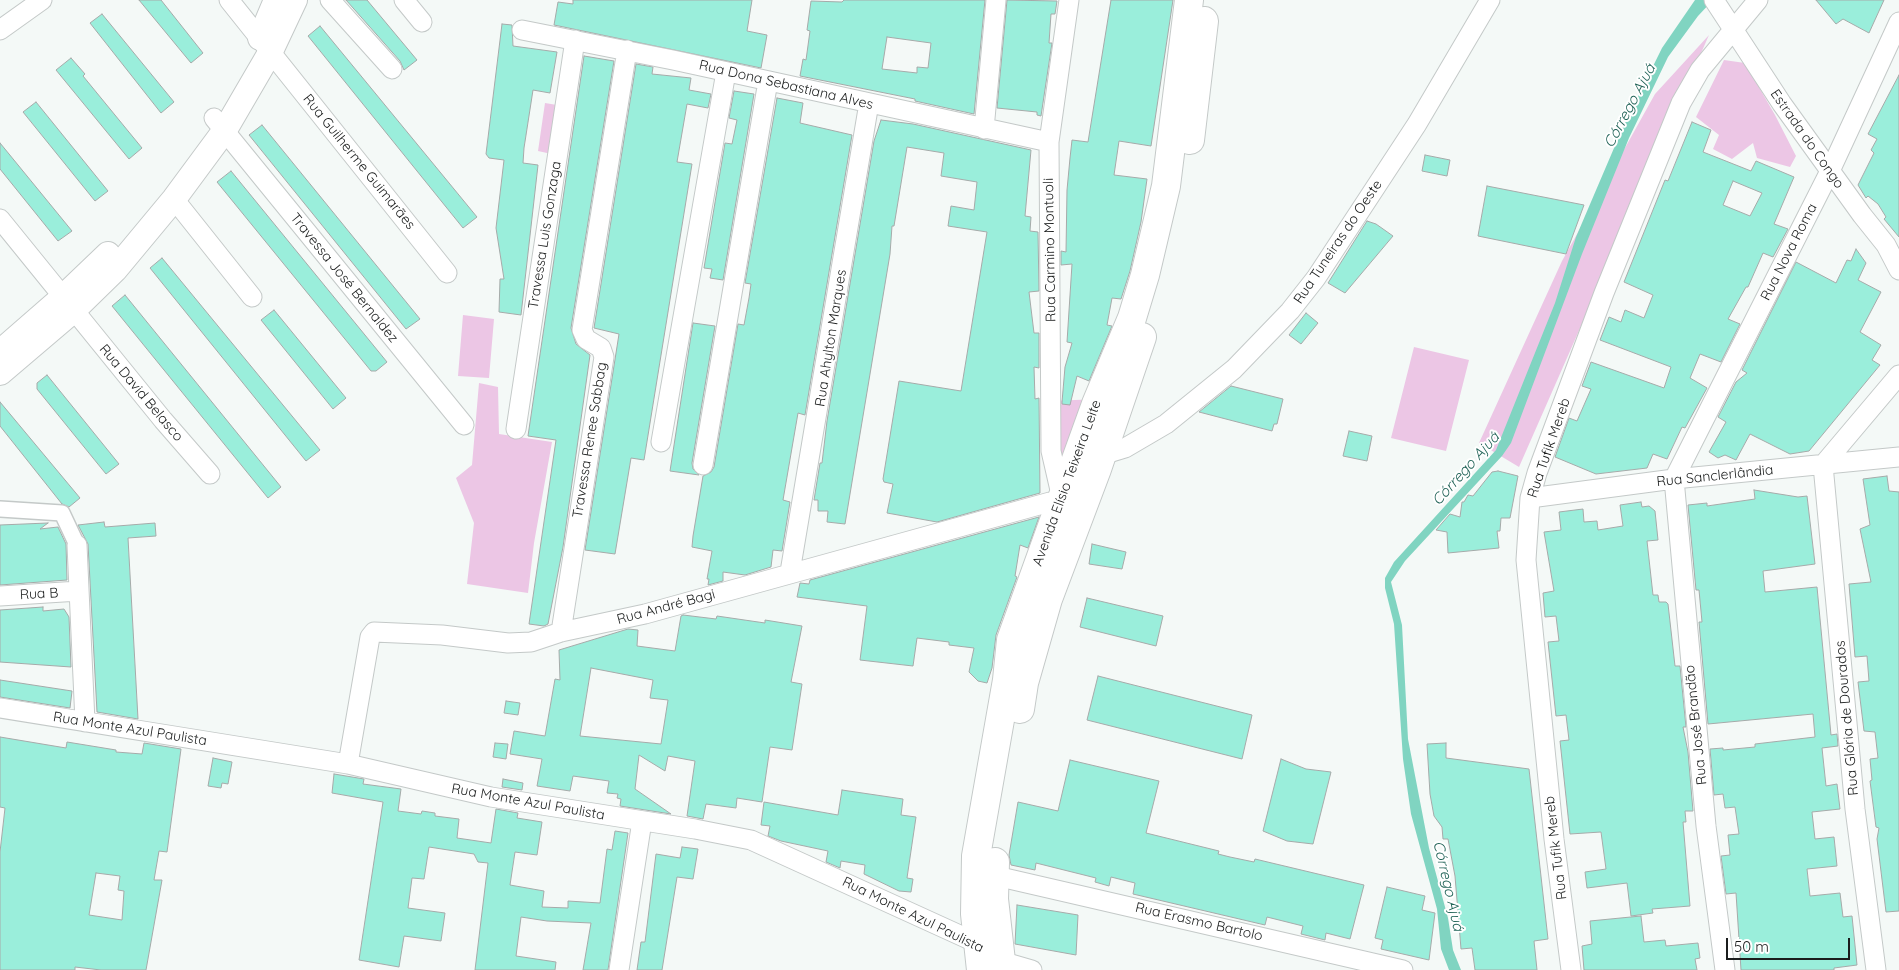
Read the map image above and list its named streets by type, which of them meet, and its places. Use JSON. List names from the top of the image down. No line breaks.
{"streets":{"main road":["Avenida Elísio Teixeira Leite"],"street":["Rua Dona Sebastiana Alves","Estrada do Congo","Rua Guilherme Guimarães","Travessa Luis Gonzaga","Rua Tuneiras do Oeste","Rua Carmino Montuoli","Rua Nova Roma","Travessa José Bernaldez","Rua Ahylton Marques","Rua David Belasco","Travessa Renee Sabbag","Rua Tufik Mereb","Rua Sanclerlândia","Rua B","Rua André Bagi","Rua Glória de Dourados","Rua José Brandão","Rua Monte Azul Paulista","Rua Erasmo Bartolo"]},"crossings":[["Rua Dona Sebastiana Alves","Travessa Luis Gonzaga"],["Rua Dona Sebastiana Alves","Rua Carmino Montuoli"],["Rua Dona Sebastiana Alves","Rua Ahylton Marques"],["Rua Dona Sebastiana Alves","Travessa Renee Sabbag"],["Estrada do Congo","Rua Nova Roma"],["Estrada do Congo","Rua Tufik Mereb"],["Rua Tuneiras do Oeste","Avenida Elísio Teixeira Leite"],["Rua Carmino Montuoli","Avenida Elísio Teixeira Leite"],["Rua Carmino Montuoli","Rua André Bagi"],["Rua Nova Roma","Rua Sanclerlândia"],["Rua Nova Roma","Rua José Brandão"],["Rua Ahylton Marques","Rua André Bagi"],["Travessa Renee Sabbag","Rua André Bagi"],["Rua Tufik Mereb","Rua Sanclerlândia"],["Rua Sanclerlândia","Rua Glória de Dourados"],["Rua Sanclerlândia","Rua José Brandão"],["Avenida Elísio Teixeira Leite","Rua André Bagi"],["Avenida Elísio Teixeira Leite","Rua Monte Azul Paulista"],["Avenida Elísio Teixeira Leite","Rua Erasmo Bartolo"],["Rua André Bagi","Rua Monte Azul Paulista"]],"water":["Córrego Ajuá"],"scale_bar":"50 m"}
